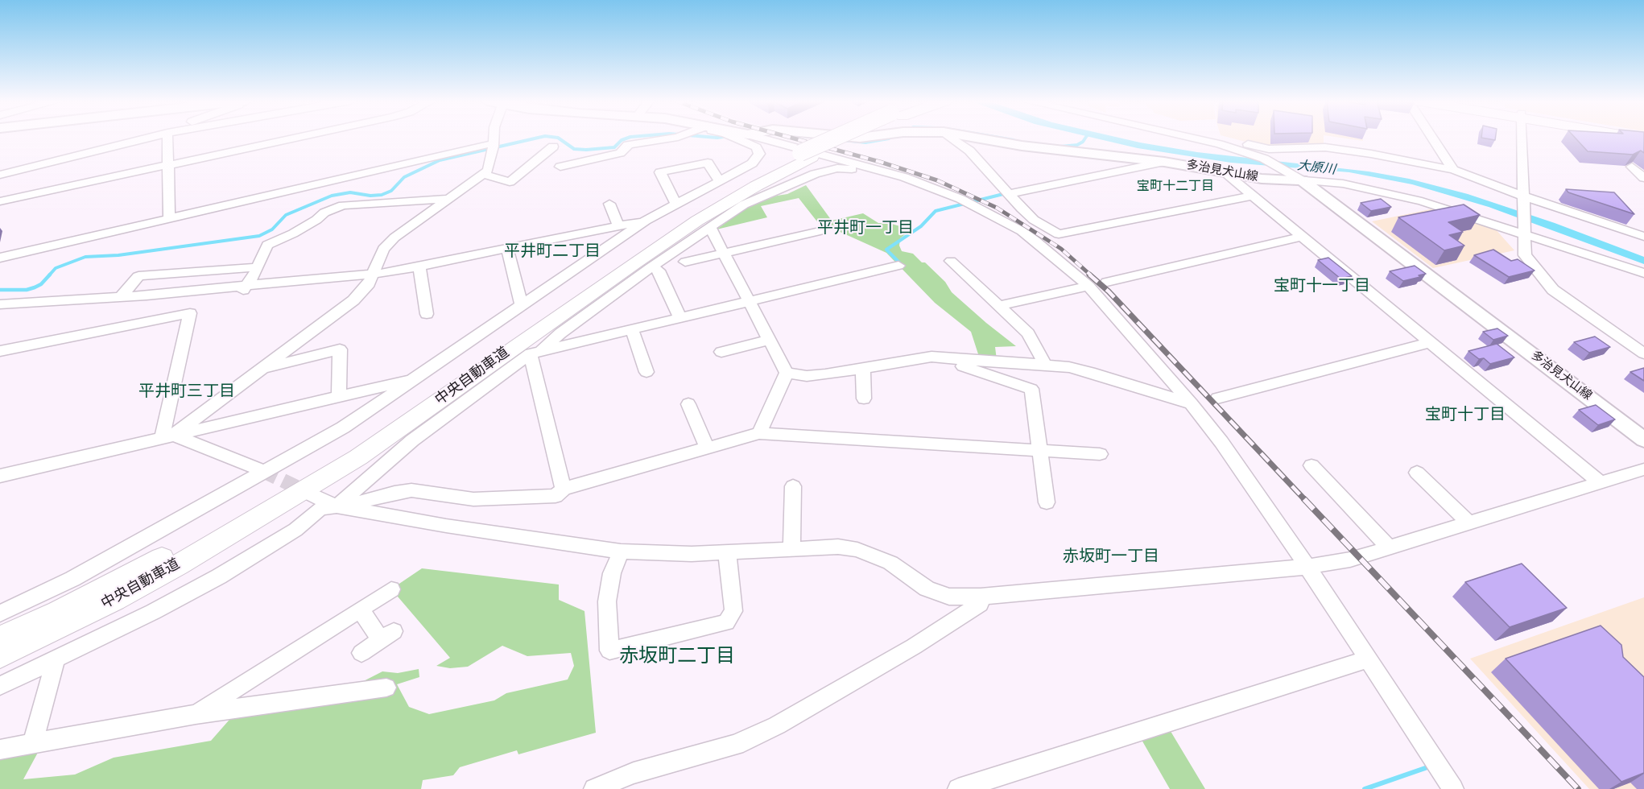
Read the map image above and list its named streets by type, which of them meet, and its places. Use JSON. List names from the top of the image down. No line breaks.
{"streets":{"highway":["中央自動車道"],"main road":["多治見犬山線"]},"districts":["宝町十二丁目","平井町一丁目","平井町二丁目","宝町十一丁目","平井町三丁目","宝町十丁目","赤坂町一丁目","赤坂町二丁目"],"water":["大原川"]}
